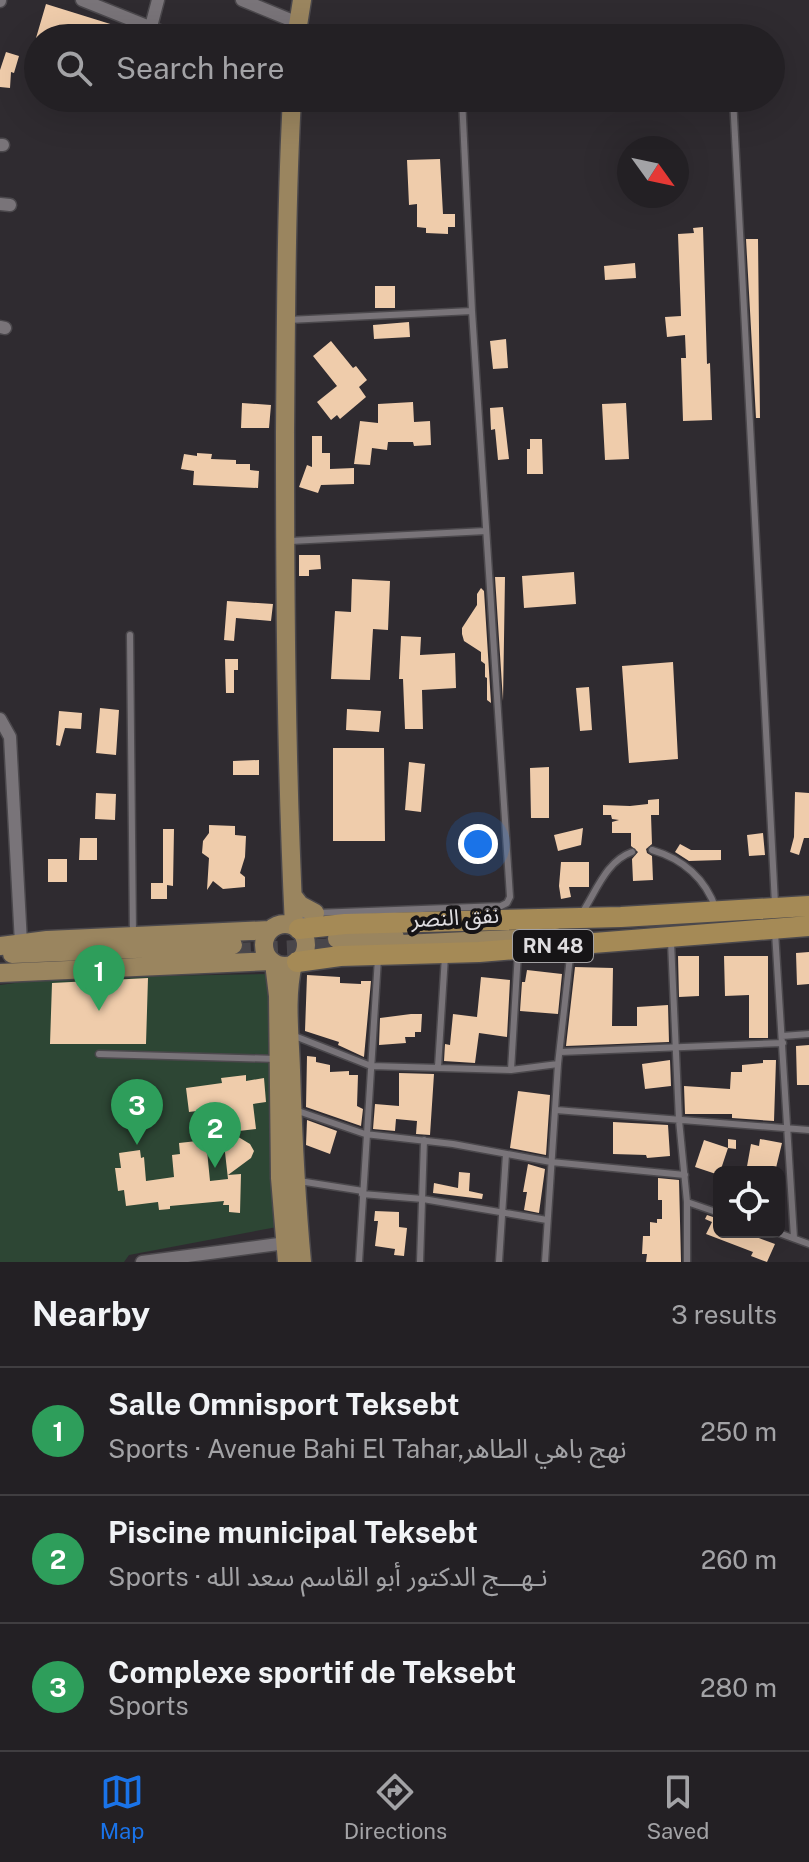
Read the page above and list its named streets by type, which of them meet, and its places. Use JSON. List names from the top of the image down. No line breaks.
{"streets":{"highway":["RN 48"],"main road":["نفق النصر"]},"crossings":[["نفق النصر","RN 48"]],"north":"bottom right","page":{"search":"Search here","pins":["1","3","2"],"heading":["Nearby","3 results"],"list":[{"mark":"1","name":"Salle Omnisport Teksebt","note":"Sports · Avenue Bahi El Tahar,نهج باهي الطاهر","value":"250 m"},{"mark":"2","name":"Piscine municipal Teksebt","note":"Sports · نـهـــج الدكتور أبو القاسم سعد الله","value":"260 m"},{"mark":"3","name":"Complexe sportif de Teksebt","note":"Sports","value":"280 m"}],"nav":["Map","Directions","Saved"]}}
